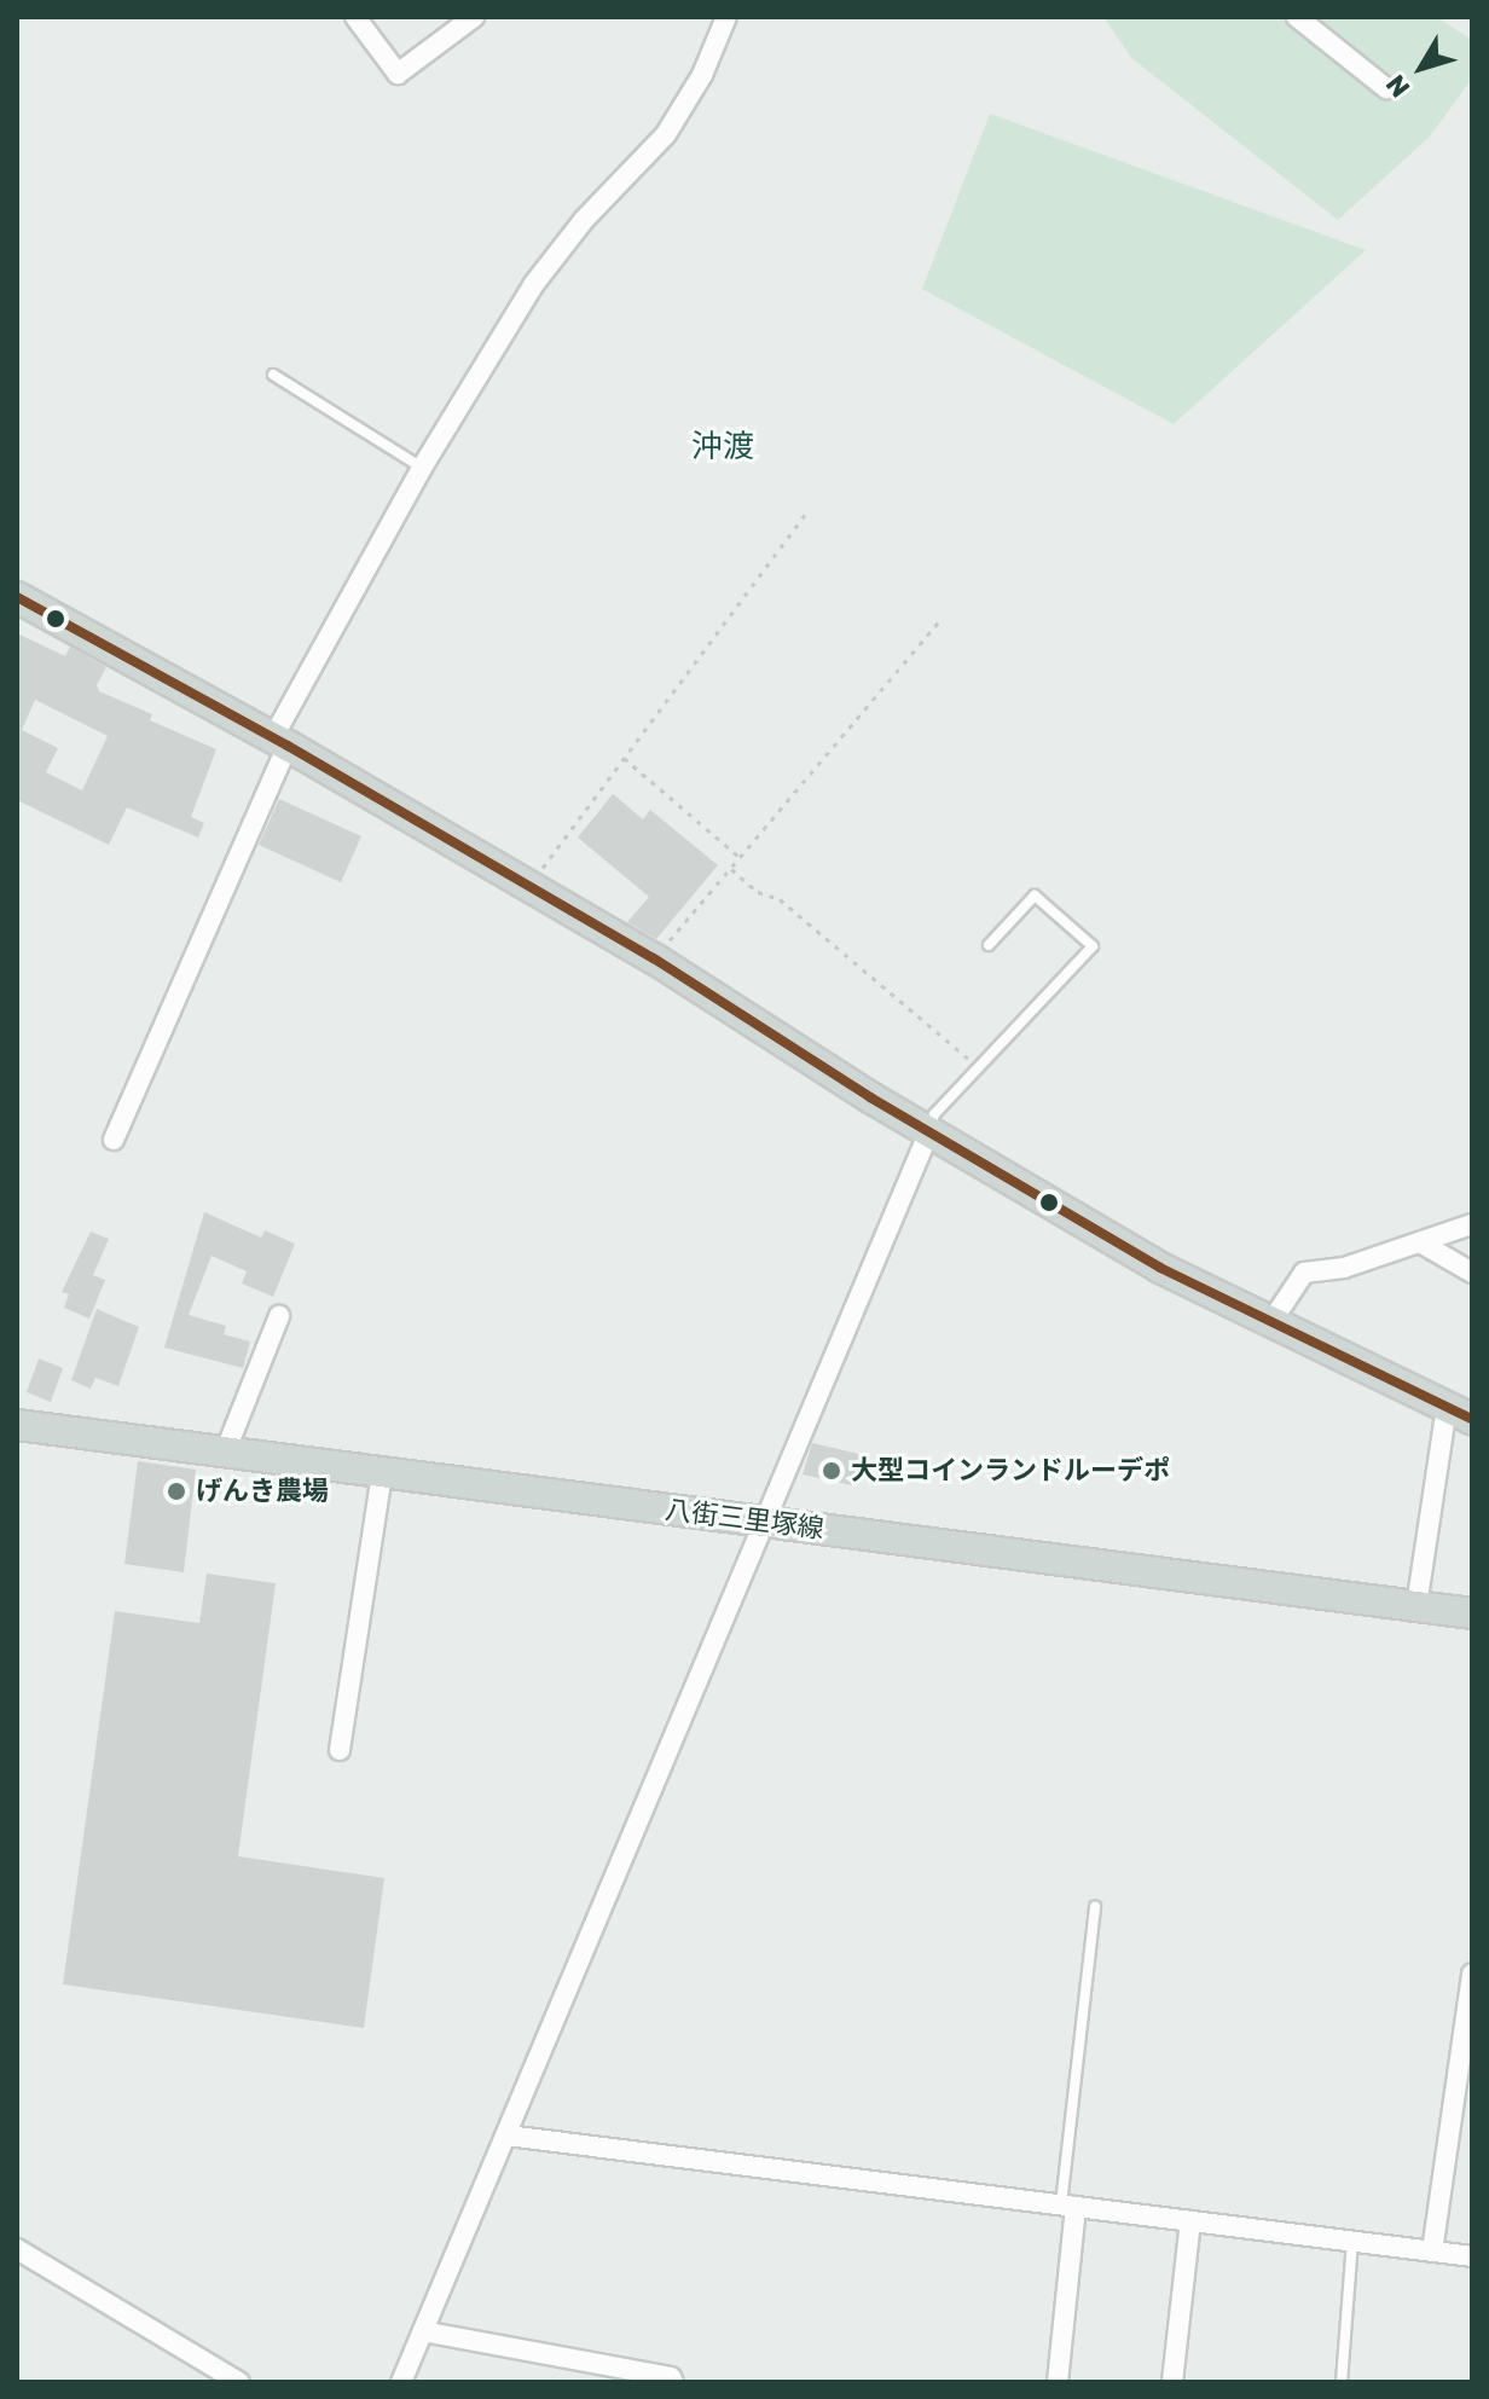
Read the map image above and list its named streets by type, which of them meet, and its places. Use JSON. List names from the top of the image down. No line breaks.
{"streets":{"main road":["八街三里塚線"]},"districts":["沖渡"],"places":["大型コインランドルーデポ","げんき農場"],"north":"bottom left"}
